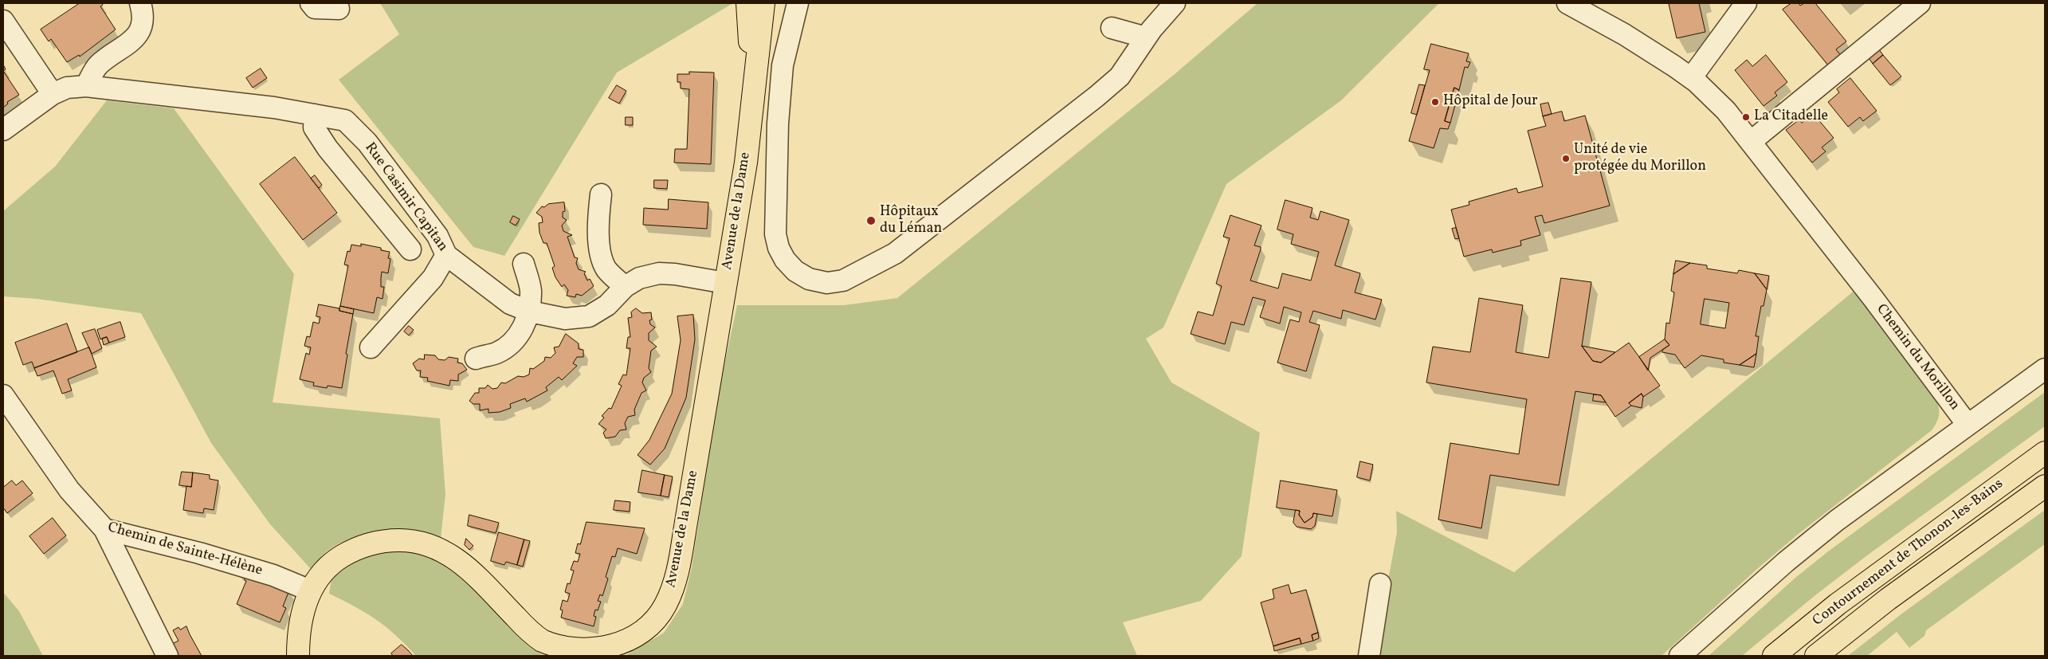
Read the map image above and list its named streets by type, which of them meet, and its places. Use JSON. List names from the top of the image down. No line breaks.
{"streets":{"main road":["Avenue de la Dame","Contournement de Thonon-les-Bains"],"street":["Rue Casimir Capitan","Chemin du Morillon","Chemin de Sainte-Hélène"]},"crossings":[["Rue Casimir Capitan","Avenue de la Dame"],["Avenue de la Dame","Chemin de Sainte-Hélène"]],"places":["Hôpital de Jour","La Citadelle","Unité de vie protégée du Morillon","Hôpitaux du Léman"]}
